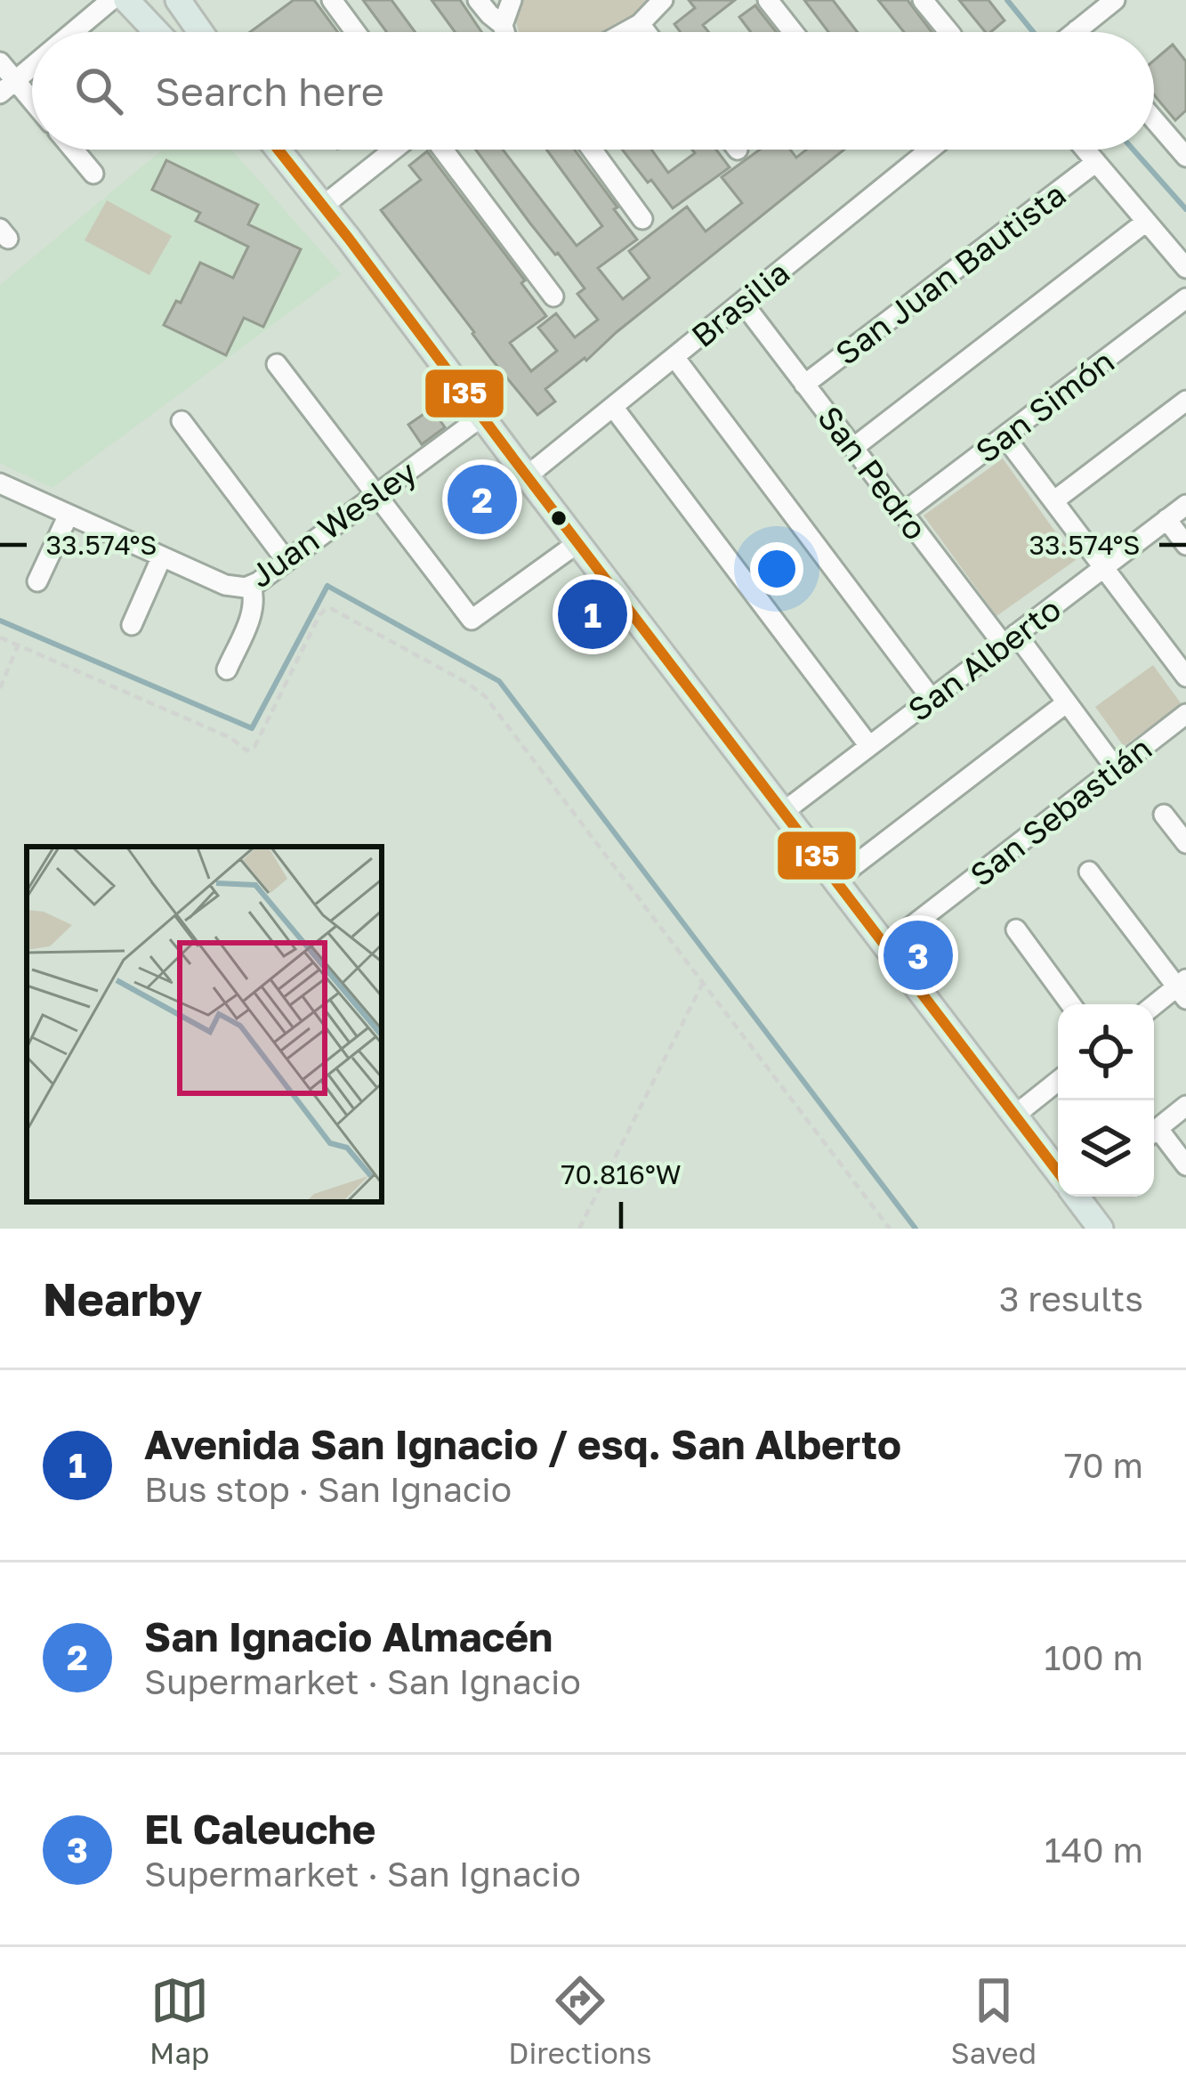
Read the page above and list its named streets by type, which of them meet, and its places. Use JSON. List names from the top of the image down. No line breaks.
{"streets":{"street":["San Juan Bautista","Brasilia","San Simón","San Pedro","Juan Wesley","San Alberto","San Sebastián"]},"crossings":[["San Juan Bautista","San Pedro"],["Brasilia","San Pedro"],["San Simón","San Pedro"],["San Pedro","San Alberto"],["San Pedro","San Sebastián"]],"lines":["transit line I35"],"page":{"search":"Search here","pins":["2","1","3"],"heading":["Nearby","3 results"],"list":[{"mark":"1","name":"Avenida San Ignacio / esq. San Alberto","note":"Bus stop · San Ignacio","value":"70 m"},{"mark":"2","name":"San Ignacio Almacén","note":"Supermarket · San Ignacio","value":"100 m"},{"mark":"3","name":"El Caleuche","note":"Supermarket · San Ignacio","value":"140 m"}],"nav":["Map","Directions","Saved"]},"coordinates":["33.574°S","70.816°W"]}
